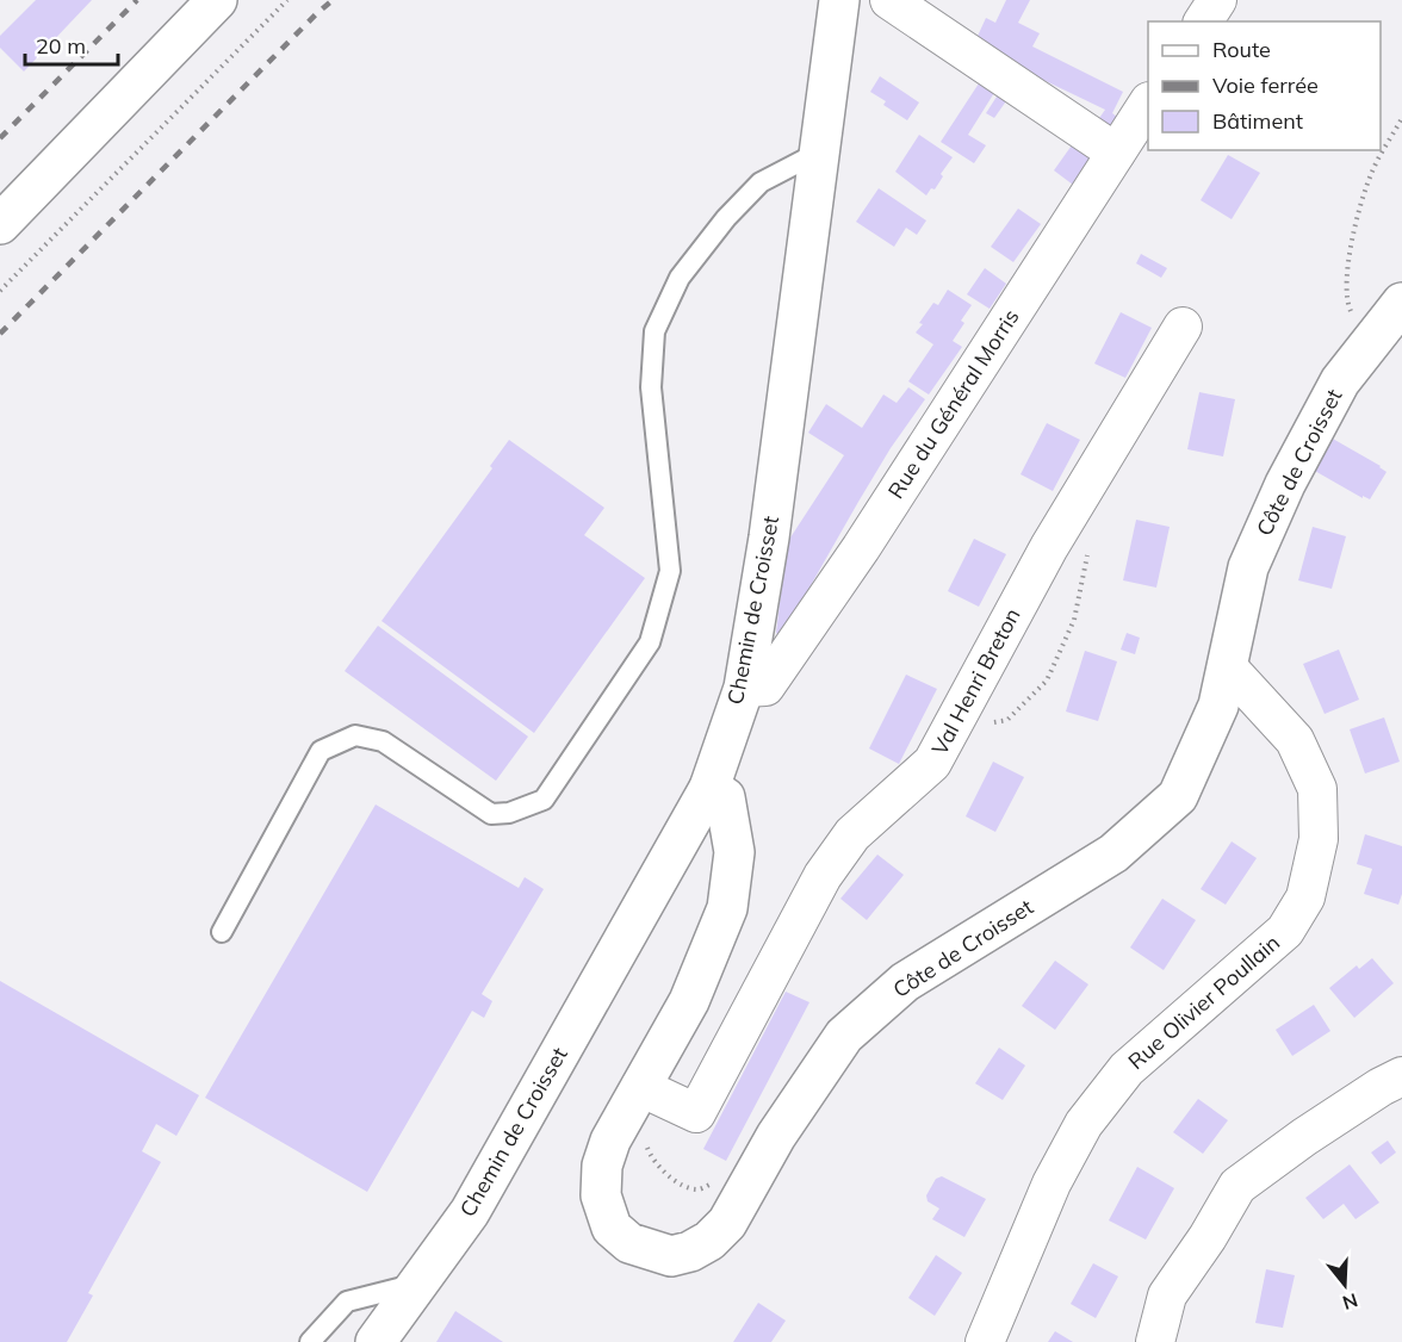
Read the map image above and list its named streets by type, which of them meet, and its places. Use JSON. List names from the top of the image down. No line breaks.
{"streets":{"street":["Rue du Général Morris","Côte de Croisset","Chemin de Croisset","Val Henri Breton","Rue Olivier Poullain"]},"crossings":[["Rue du Général Morris","Chemin de Croisset"],["Côte de Croisset","Chemin de Croisset"],["Côte de Croisset","Val Henri Breton"],["Côte de Croisset","Rue Olivier Poullain"]],"legend":["Route","Voie ferrée","Bâtiment"],"scale_bar":"20 m","north":"bottom"}
